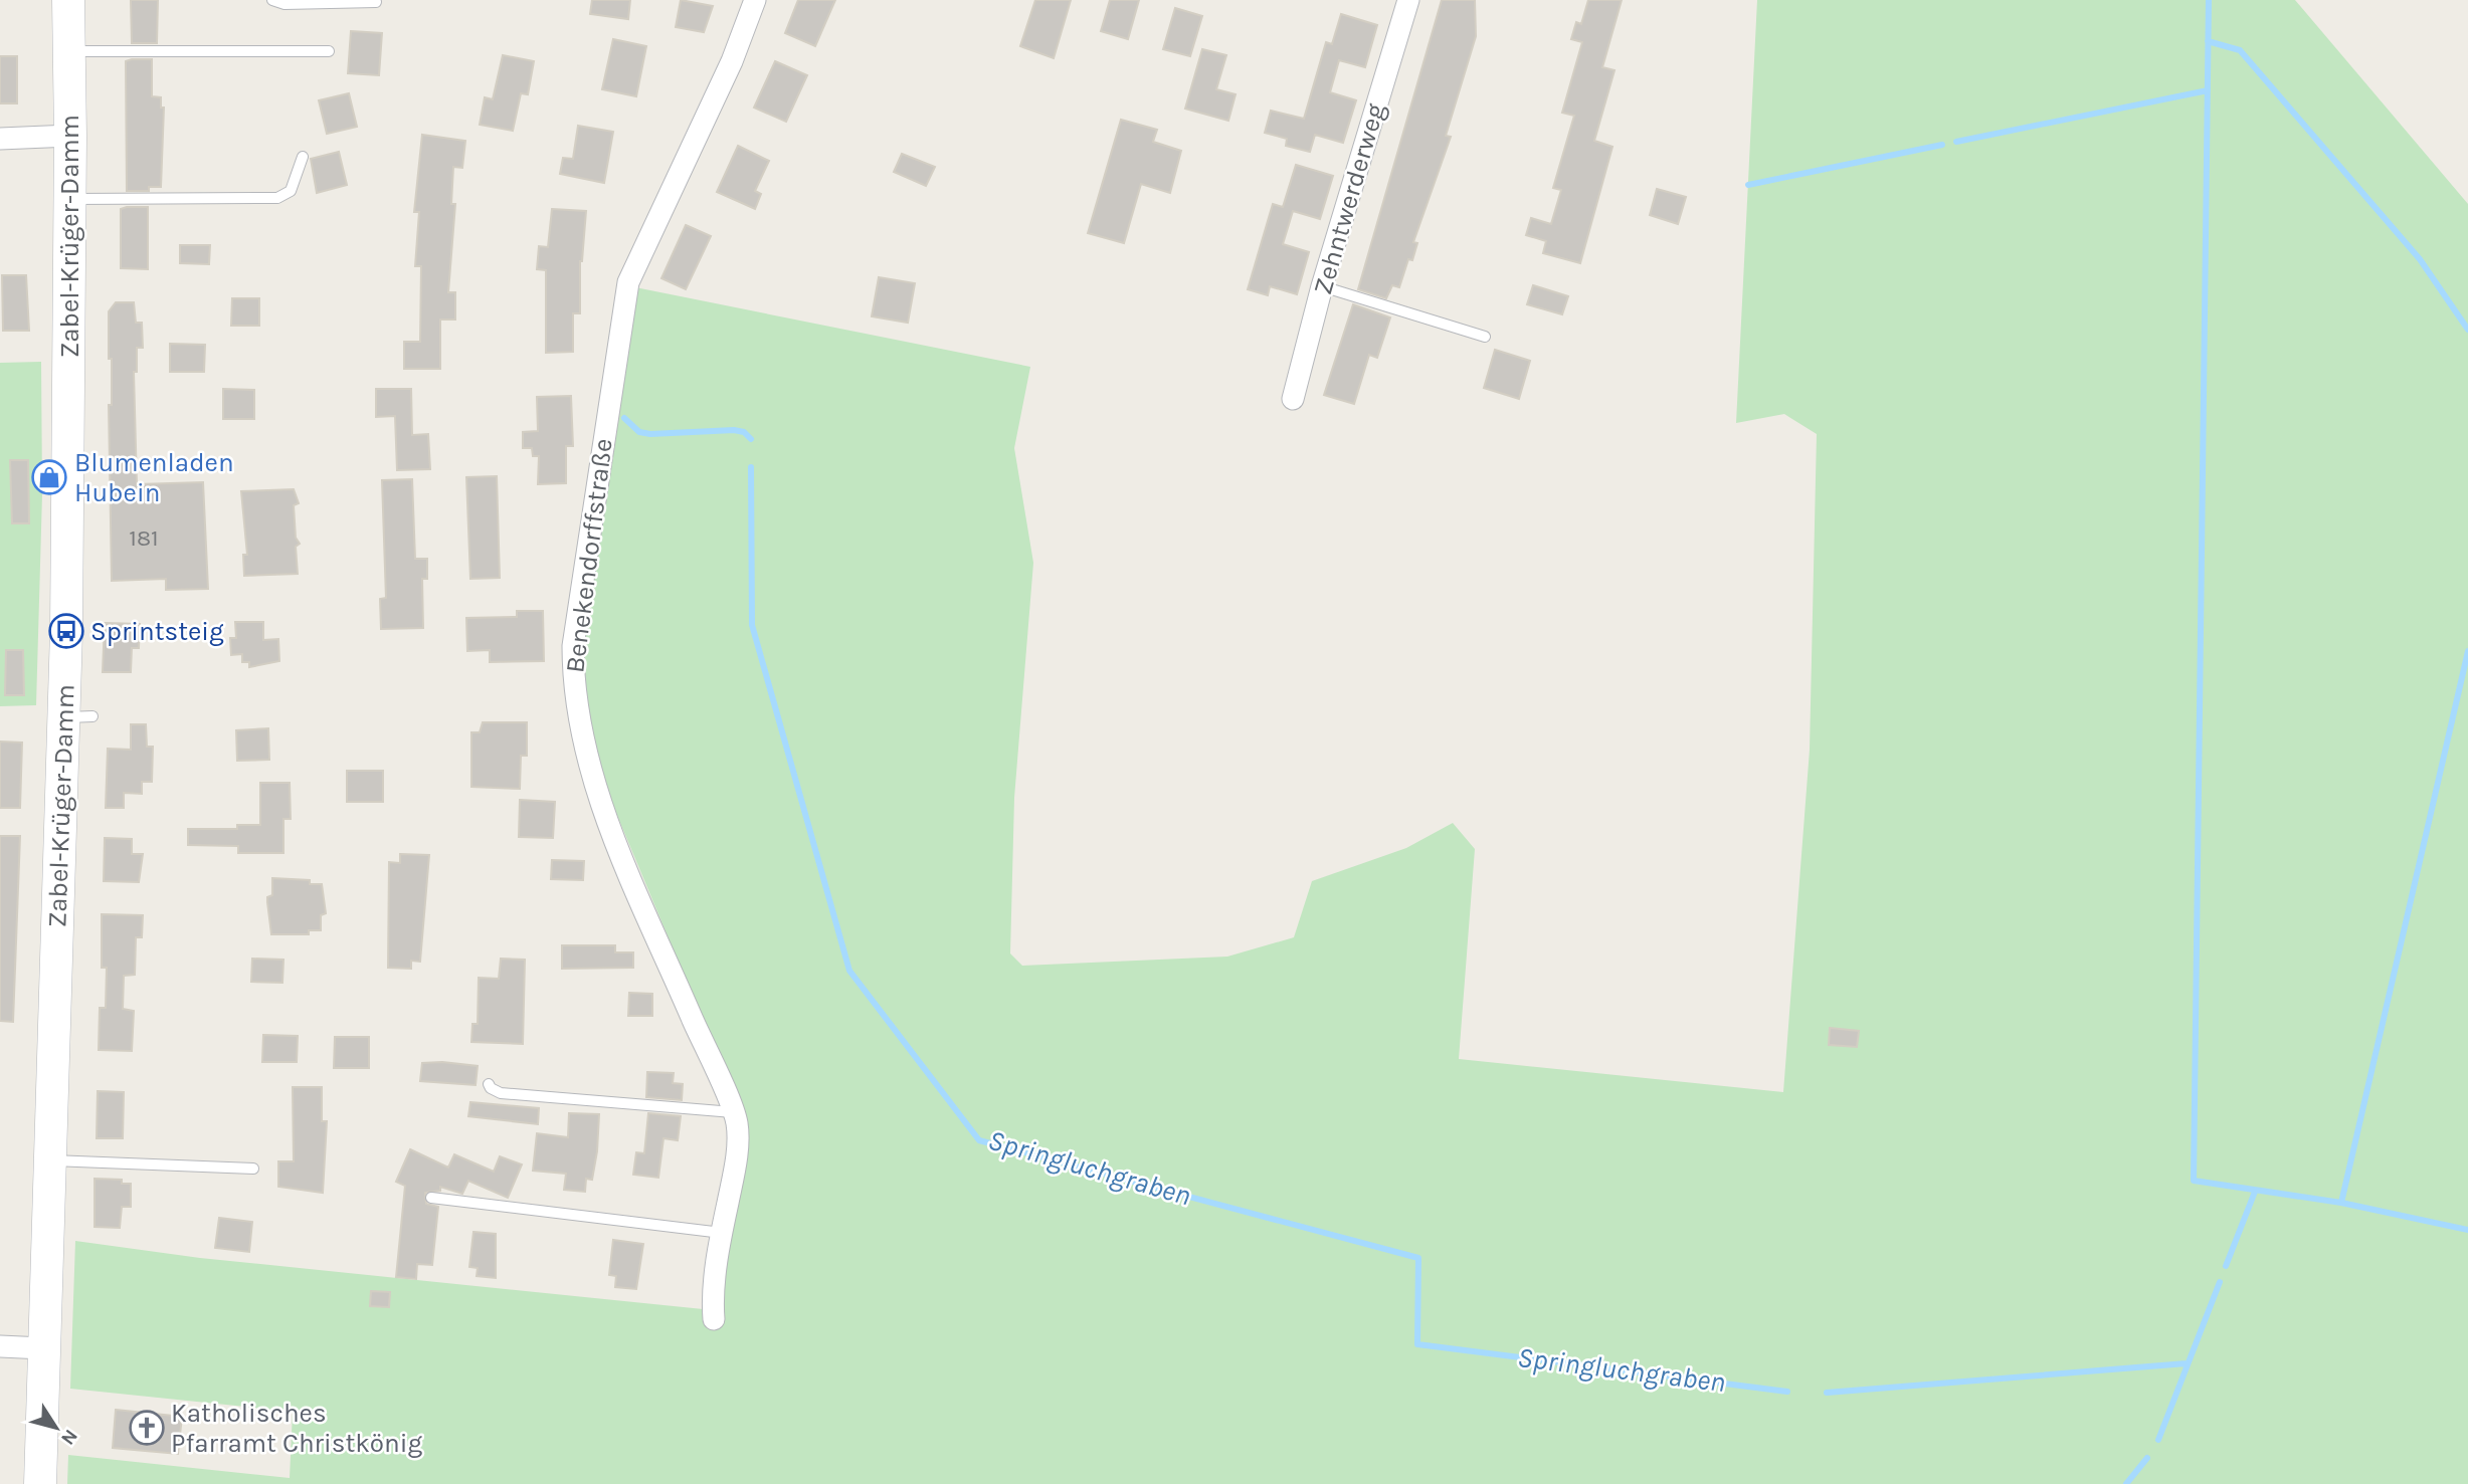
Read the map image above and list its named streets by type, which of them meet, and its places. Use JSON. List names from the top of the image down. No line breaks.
{"streets":{"street":["Zehntwerderweg","Zabel-Krüger-Damm","Benekendorffstraße"]},"water":["Springluchgraben"],"places":{"shop":["Blumenladen Hubein"],"bus stop":["Sprintsteig"],"church":["Katholisches Pfarramt Christkönig"]},"house_numbers":["181"],"north":"bottom right"}
